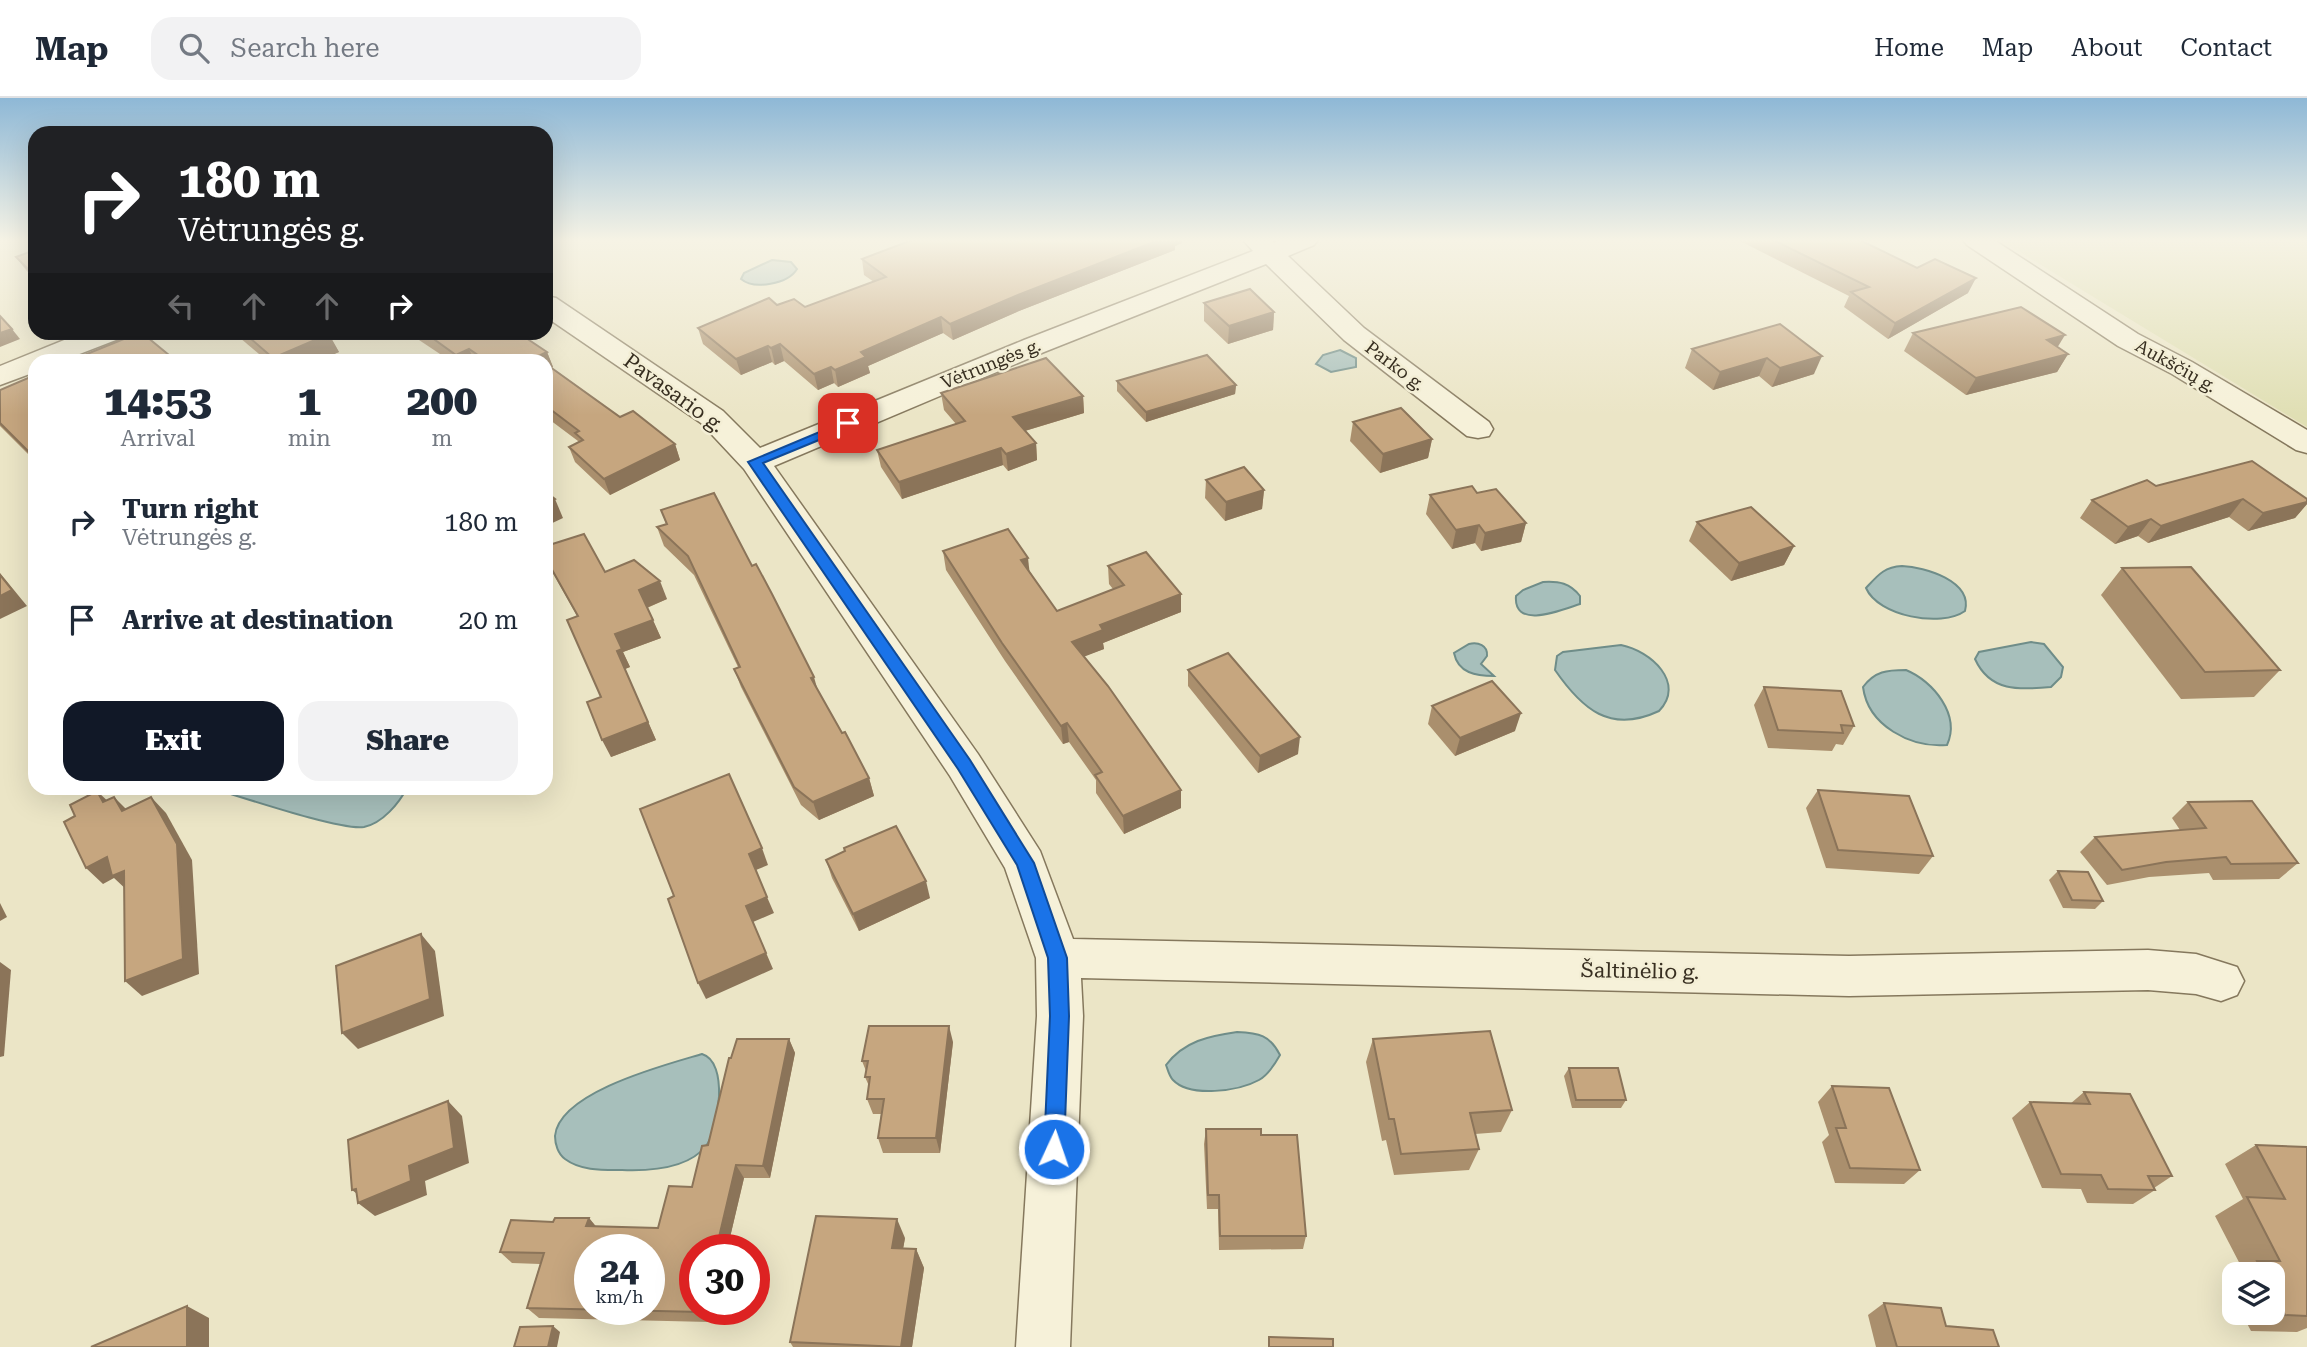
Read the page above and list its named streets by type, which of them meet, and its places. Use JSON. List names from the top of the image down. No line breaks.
{"streets":{"street":["Vėtrungės g.","Parko g.","Aukščių g.","Pavasario g.","Šaltinėlio g."]},"crossings":[["Vėtrungės g.","Pavasario g."],["Pavasario g.","Šaltinėlio g."]],"page":{"header":"Map","search":"Search here","nav":["Home","Map","About","Contact"],"turn":["180 m","Vėtrungės g."],"eta":["14:53","Arrival","1","min","200","m"],"list":[{"name":"Turn right","note":"Vėtrungės g.","value":"180 m"},{"name":"Arrive at destination","value":"20 m"}],"buttons":["Exit","Share"],"speed":"24 km/h","limit":"30"}}
